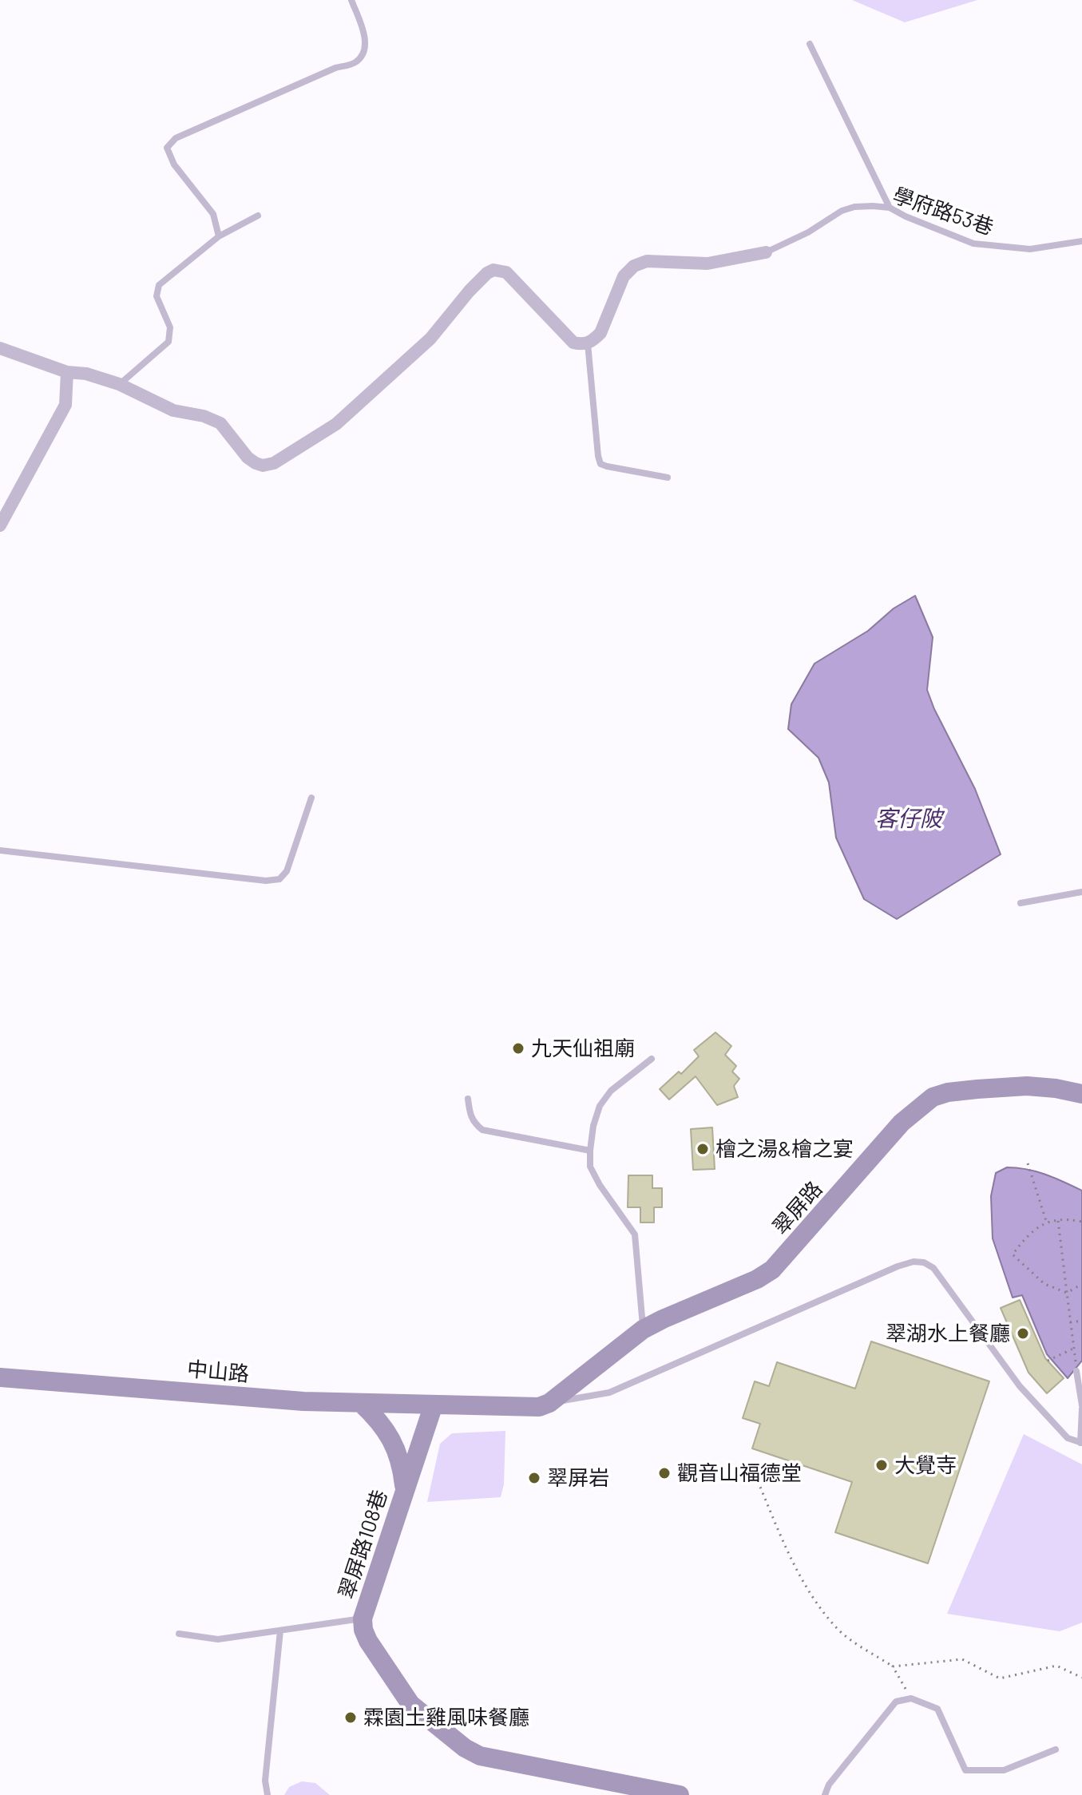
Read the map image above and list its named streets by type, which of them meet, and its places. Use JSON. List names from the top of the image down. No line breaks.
{"streets":{"main road":["翠屏路","中山路","翠屏路108巷"],"lane":["學府路53巷"]},"crossings":[["中山路","翠屏路108巷"]],"water":["客仔陂"],"places":["九天仙祖廟","檜之湯&檜之宴","翠湖水上餐廳","大覺寺","觀音山福德堂","翠屏岩","霖園土雞風味餐廳"]}
